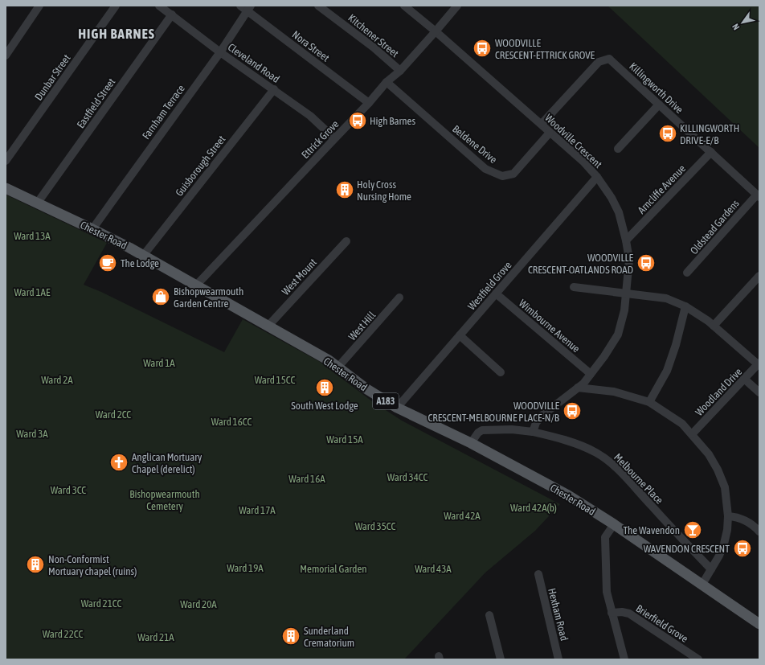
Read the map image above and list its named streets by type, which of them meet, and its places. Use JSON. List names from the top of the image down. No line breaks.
{"streets":{"main road":["Chester Road","A183"],"street":["Kitchener Street","Nora Street","Cleveland Road","Dunbar Street","Killingworth Drive","Eastfield Street","Farnham Terrace","Ettrick Grove","Woodville Crescent","Beldene Drive","Guisborough Street","Arncliffe Avenue","Oldstead Gardens","West Mount","Westfield Grove","West Hill","Wimbourne Avenue","Woodland Drive","Melbourne Place","Hexham Road","Brierfield Grove"]},"crossings":[["Kitchener Street","Ettrick Grove"],["Nora Street","Farnham Terrace"],["Nora Street","Ettrick Grove"],["Cleveland Road","Eastfield Street"],["Cleveland Road","Farnham Terrace"],["Cleveland Road","Ettrick Grove"],["Cleveland Road","Guisborough Street"],["Killingworth Drive","Woodville Crescent"],["Killingworth Drive","Arncliffe Avenue"],["Killingworth Drive","Oldstead Gardens"],["Eastfield Street","Chester Road"],["Farnham Terrace","Chester Road"],["Ettrick Grove","Woodville Crescent"],["Ettrick Grove","Beldene Drive"],["Ettrick Grove","Chester Road"],["Woodville Crescent","Beldene Drive"],["Woodville Crescent","Arncliffe Avenue"],["Woodville Crescent","Westfield Grove"],["Woodville Crescent","Wimbourne Avenue"],["Woodville Crescent","Melbourne Place"],["Guisborough Street","Chester Road"],["Chester Road","West Mount"],["Chester Road","Westfield Grove"],["Chester Road","West Hill"],["Westfield Grove","Wimbourne Avenue"]],"districts":["HIGH BARNES"],"parks":["Ward 13A","Ward 1AE","Ward 1A","Ward 2A","Ward 15CC","Ward 2CC","Ward 16CC","Ward 3A","Ward 15A","Ward 34CC","Ward 16A","Ward 3CC","Bishopwearmouth Cemetery","Ward 42A(b)","Ward 17A","Ward 42A","Ward 35CC","Ward 19A","Memorial Garden","Ward 43A","Ward 21CC","Ward 20A","Ward 22CC","Ward 21A"],"places":{"bus stop":["WOODVILLE CRESCENT-ETTRICK GROVE","High Barnes","KILLINGWORTH DRIVE-E/B","WOODVILLE CRESCENT-OATLANDS ROAD","WOODVILLE CRESCENT-MELBOURNE PLACE-N/B","WAVENDON CRESCENT"],"building":["Holy Cross Nursing Home","South West Lodge","Non-Conformist Mortuary chapel (ruins)","Sunderland Crematorium"],"cafe":["The Lodge"],"shop":["Bishopwearmouth Garden Centre"],"church":["Anglican Mortuary Chapel (derelict)"],"bar":["The Wavendon"]},"north":"bottom left"}
